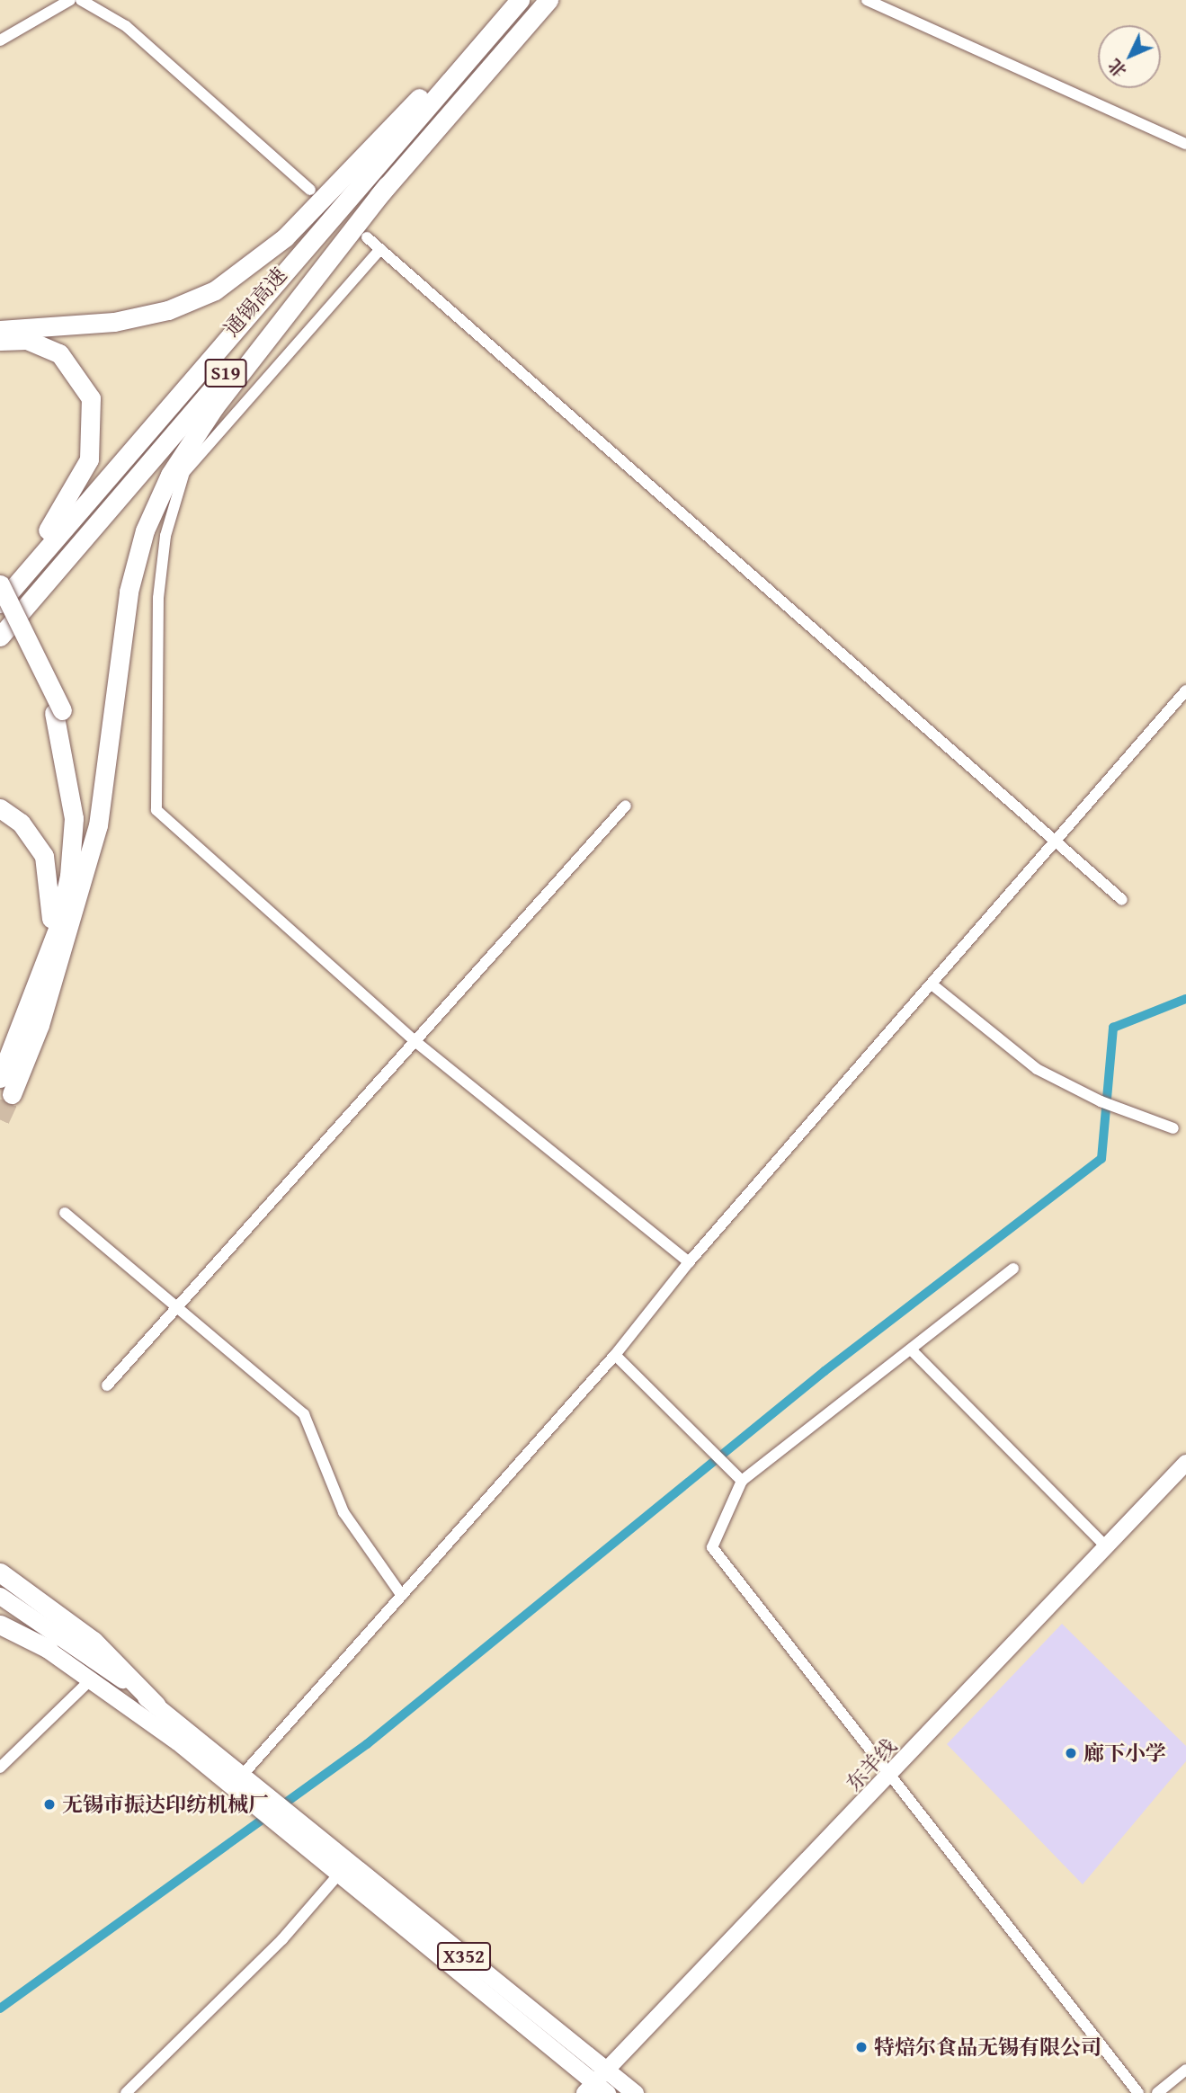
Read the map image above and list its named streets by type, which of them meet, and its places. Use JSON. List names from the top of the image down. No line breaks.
{"streets":{"highway":["通锡高速","S19"],"main road":["东羊线","X352"]},"crossings":[["东羊线","X352"]],"places":["廊下小学","无锡市振达印纺机械厂","特焙尔食品无锡有限公司"],"north":"bottom left"}
